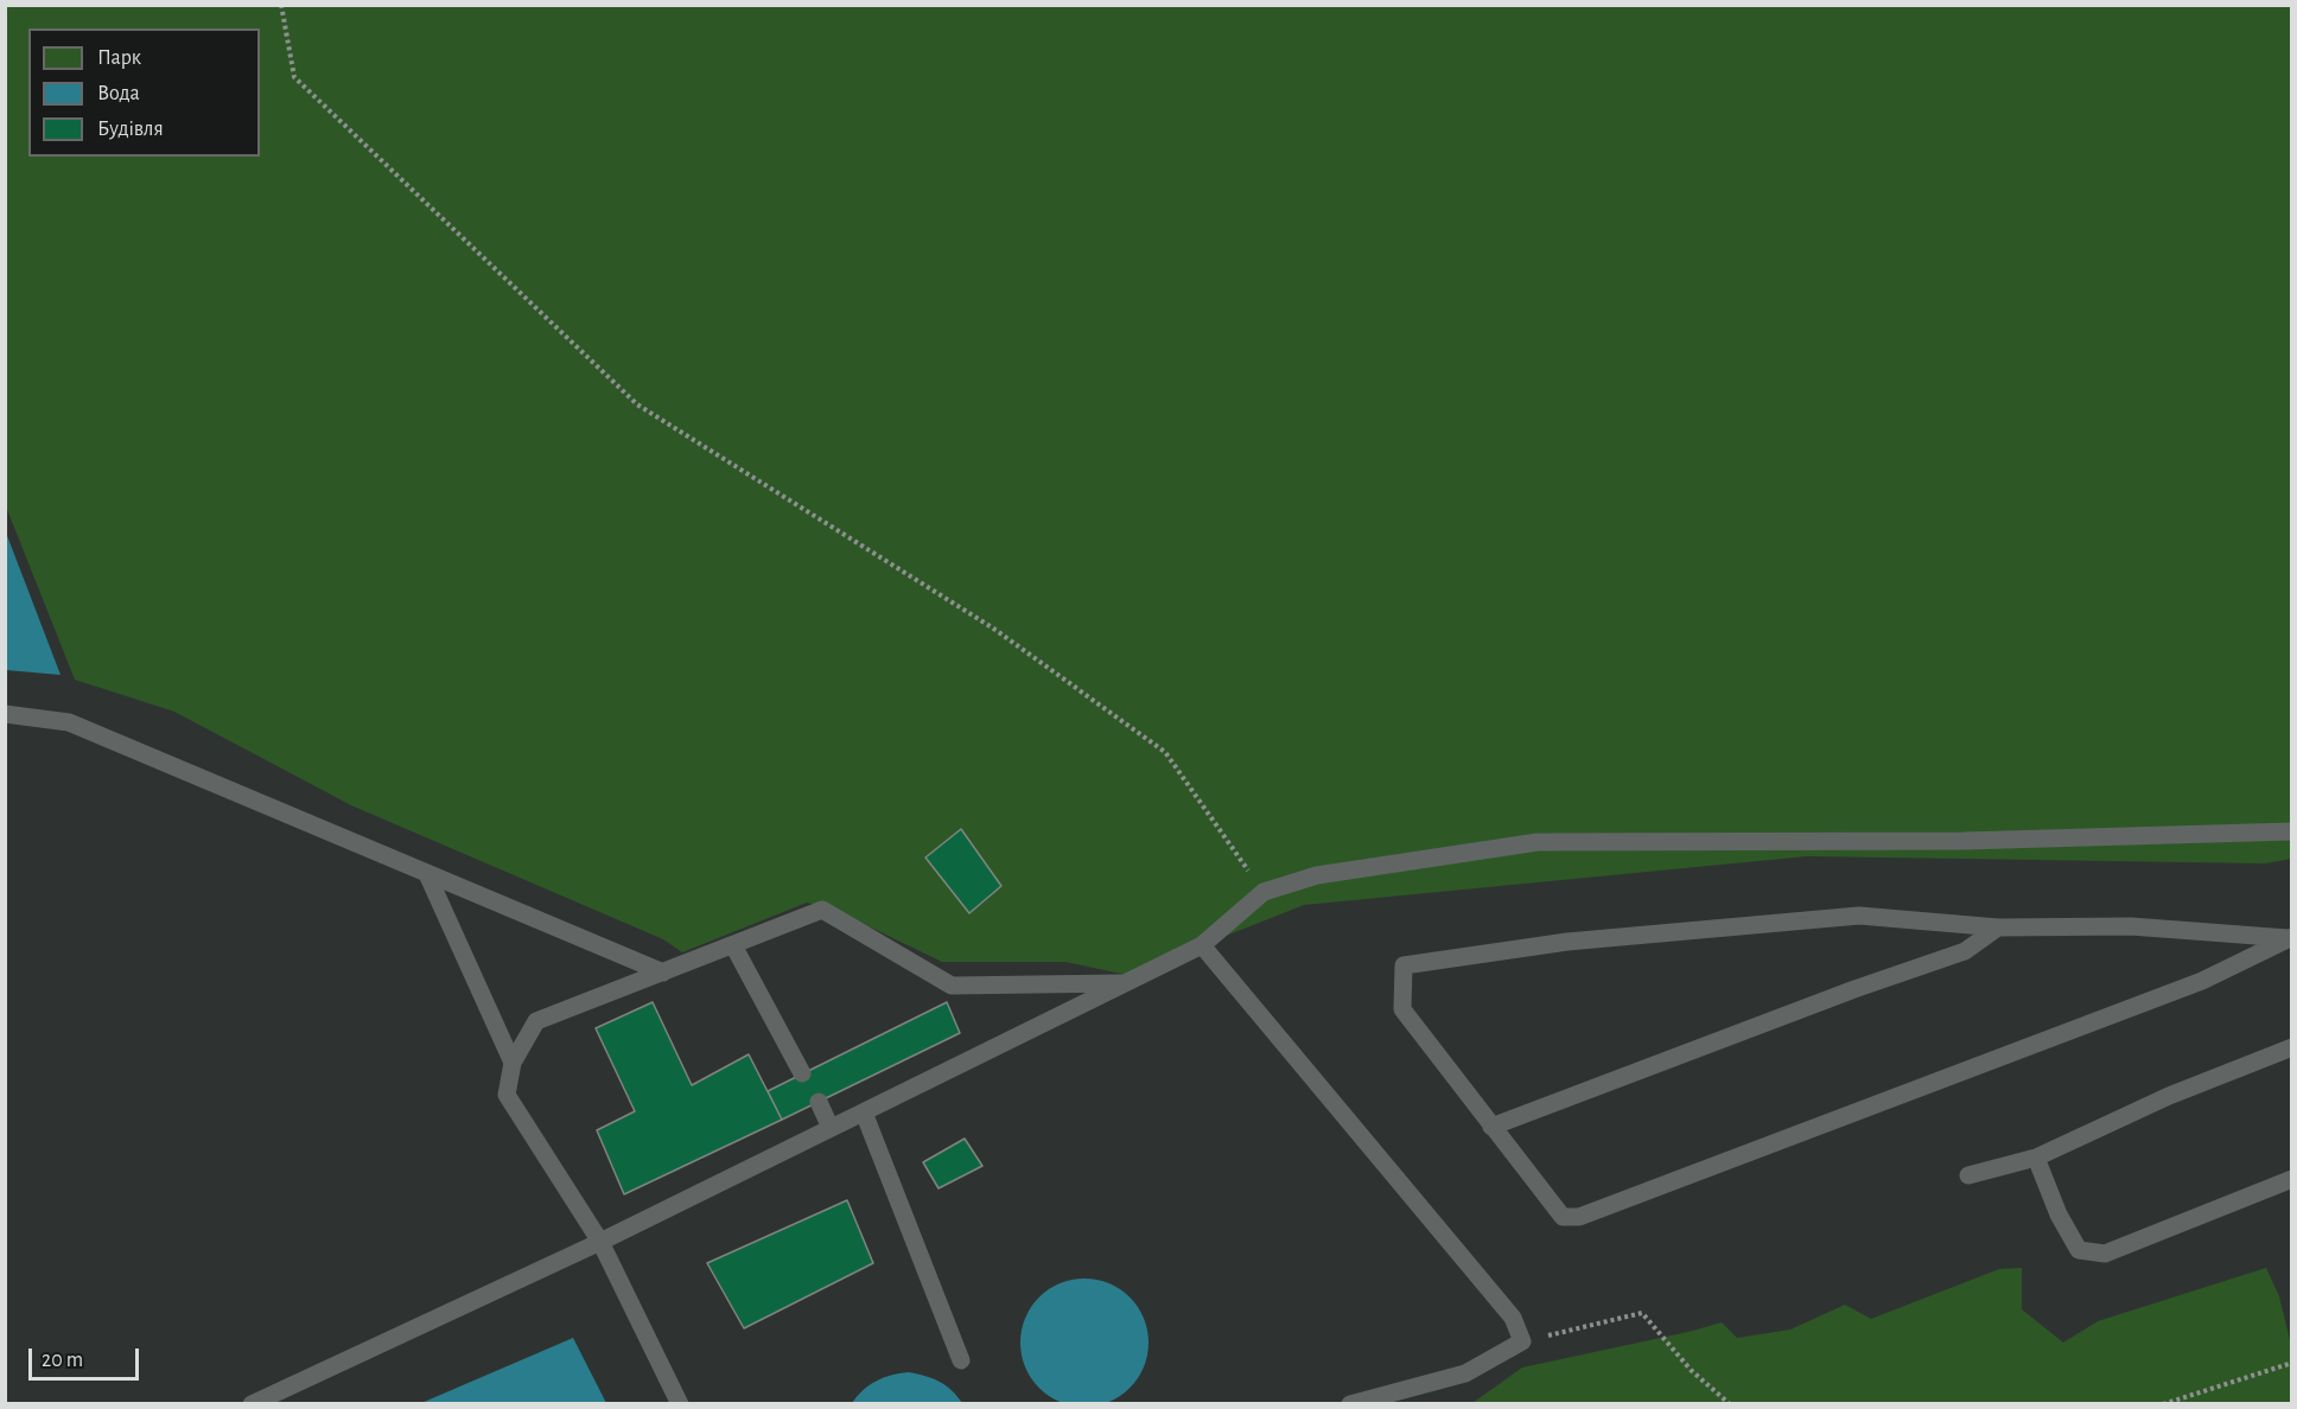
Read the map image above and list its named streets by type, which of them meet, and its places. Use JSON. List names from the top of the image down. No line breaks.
{"legend":["Парк","Вода","Будівля"],"scale_bar":"20 m"}
